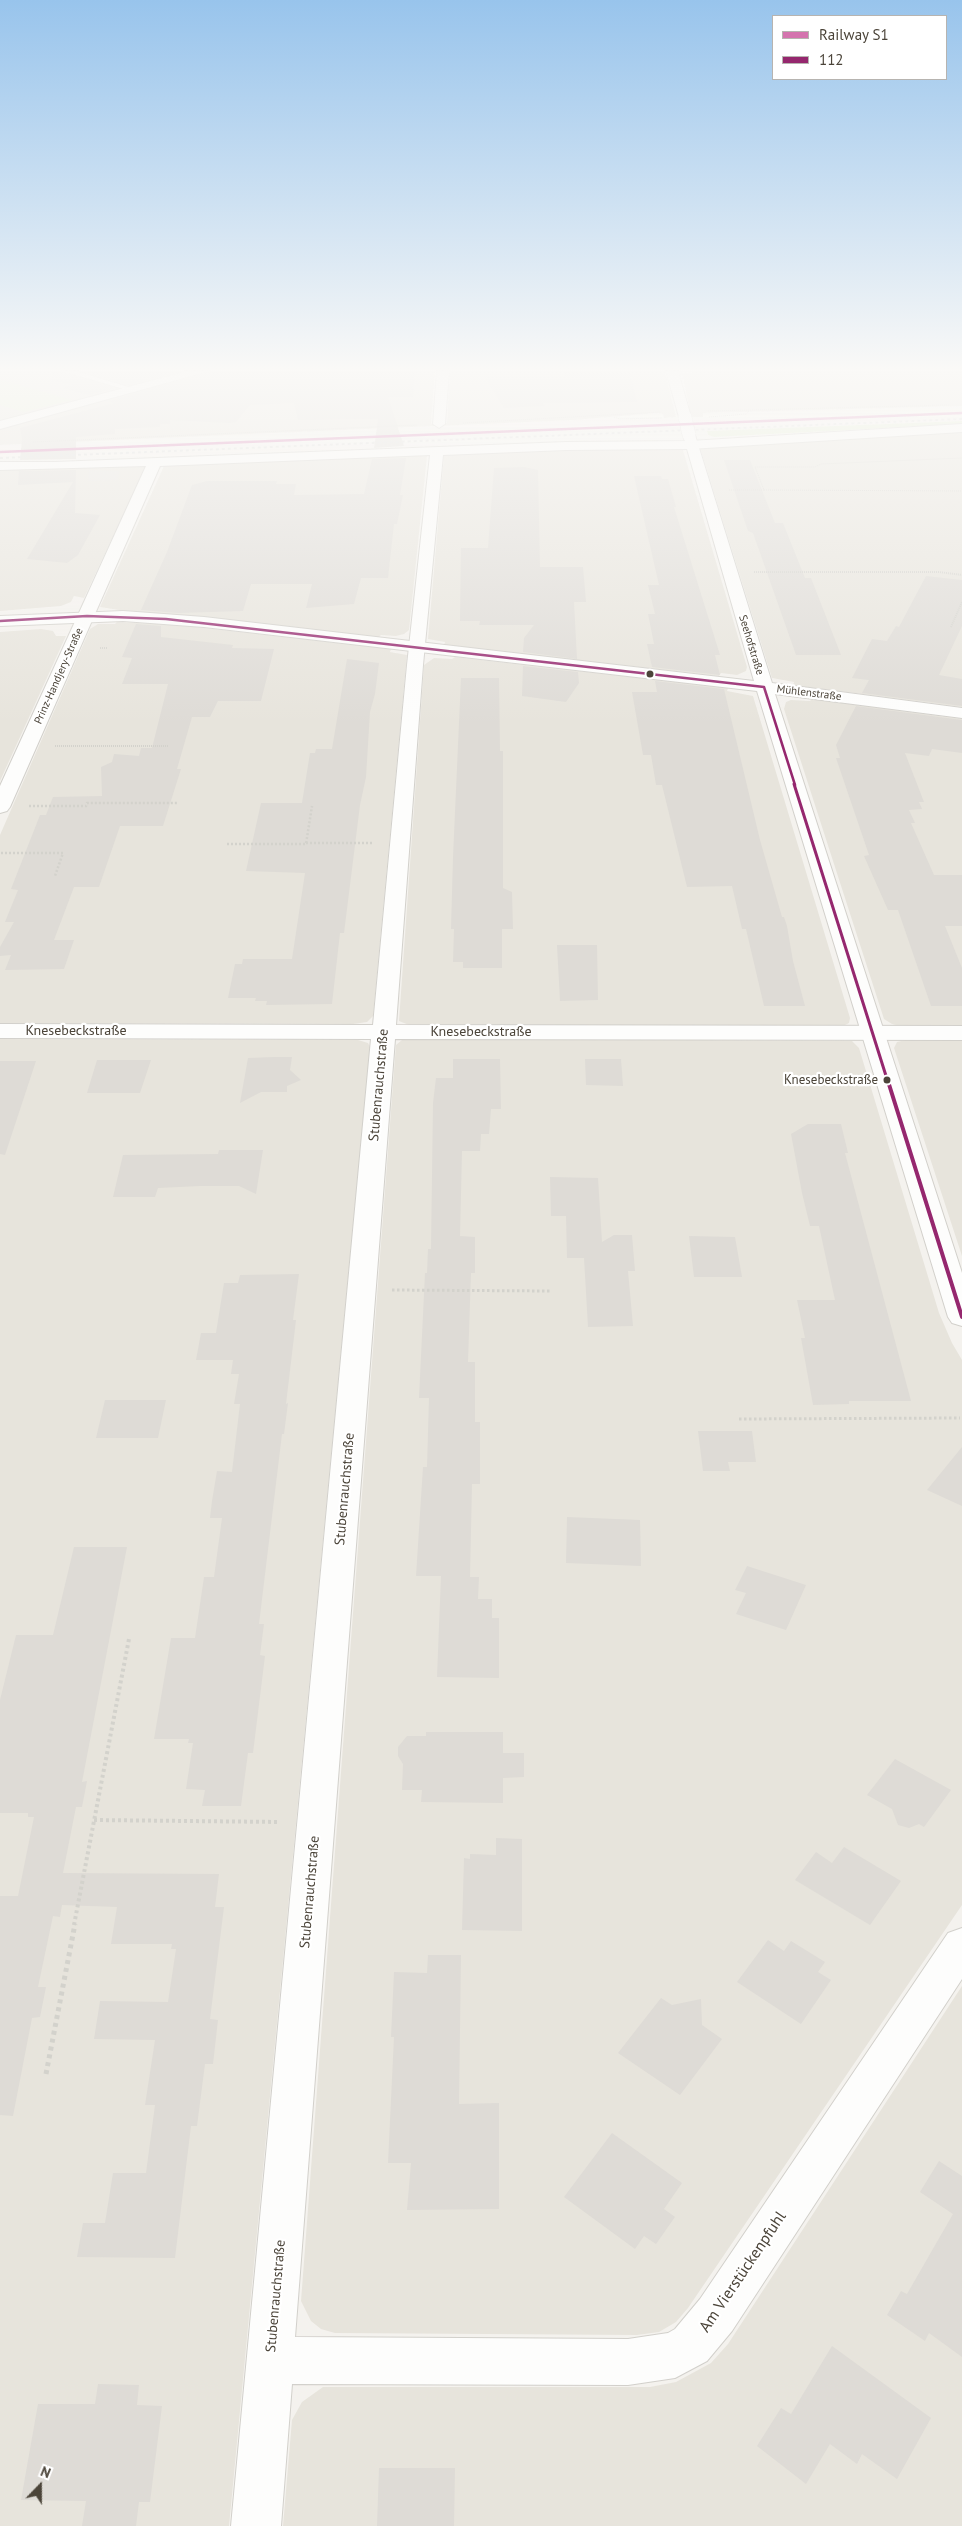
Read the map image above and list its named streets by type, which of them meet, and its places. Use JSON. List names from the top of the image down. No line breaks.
{"streets":{"street":["Seehofstraße","Prinz-Handjery-Straße","Mühlenstraße","Knesebeckstraße","Stubenrauchstraße","Am Vierstückenpfuhl"]},"crossings":[["Seehofstraße","Mühlenstraße"],["Seehofstraße","Knesebeckstraße"],["Prinz-Handjery-Straße","Mühlenstraße"],["Mühlenstraße","Stubenrauchstraße"],["Knesebeckstraße","Stubenrauchstraße"],["Stubenrauchstraße","Am Vierstückenpfuhl"]],"places":["Knesebeckstraße"],"lines":["transit line 112"],"legend":["Railway S1","112"],"north":"top"}
